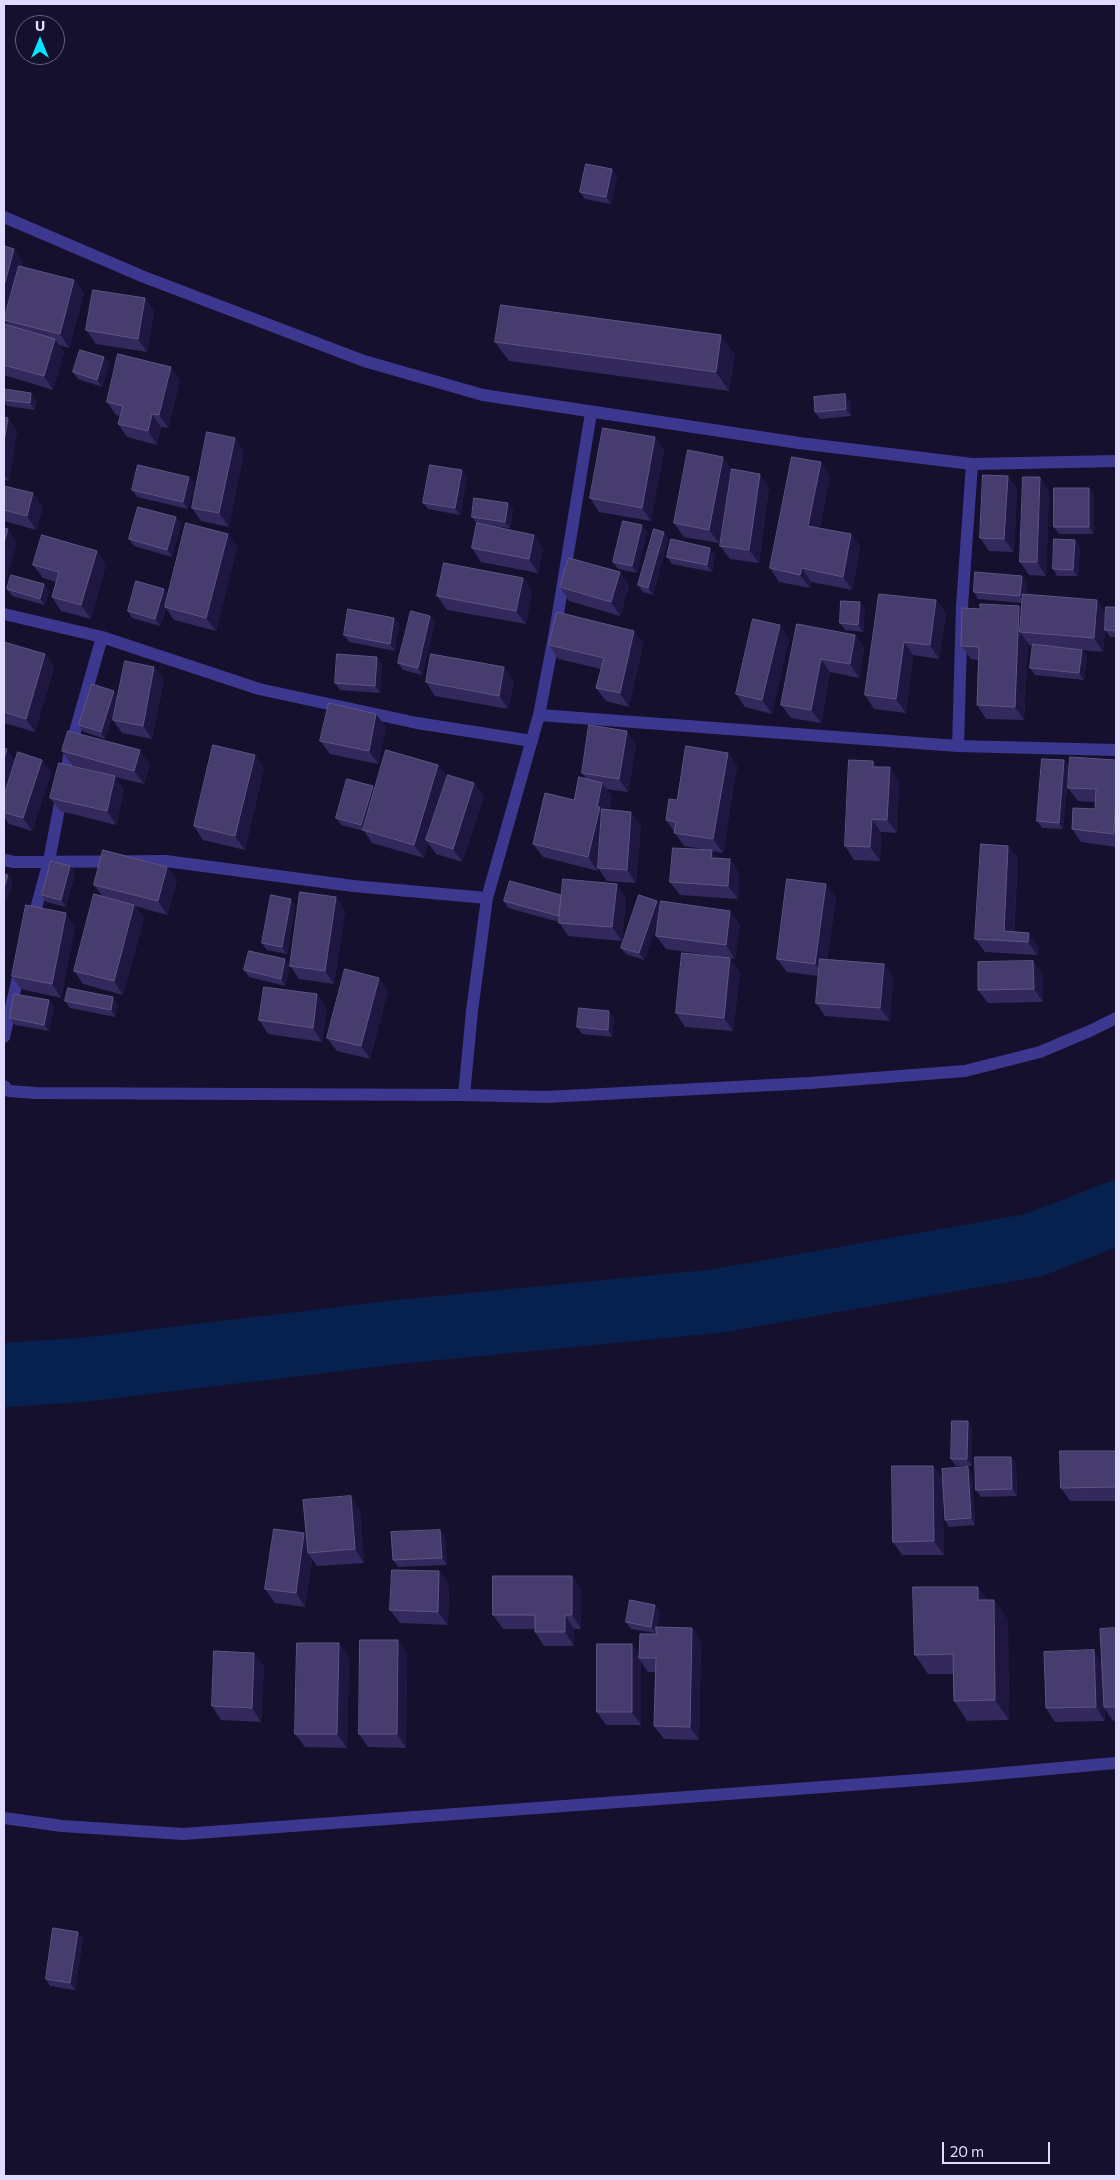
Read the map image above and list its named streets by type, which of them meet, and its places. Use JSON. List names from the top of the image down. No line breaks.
{"scale_bar":"20 m","north":"top"}
